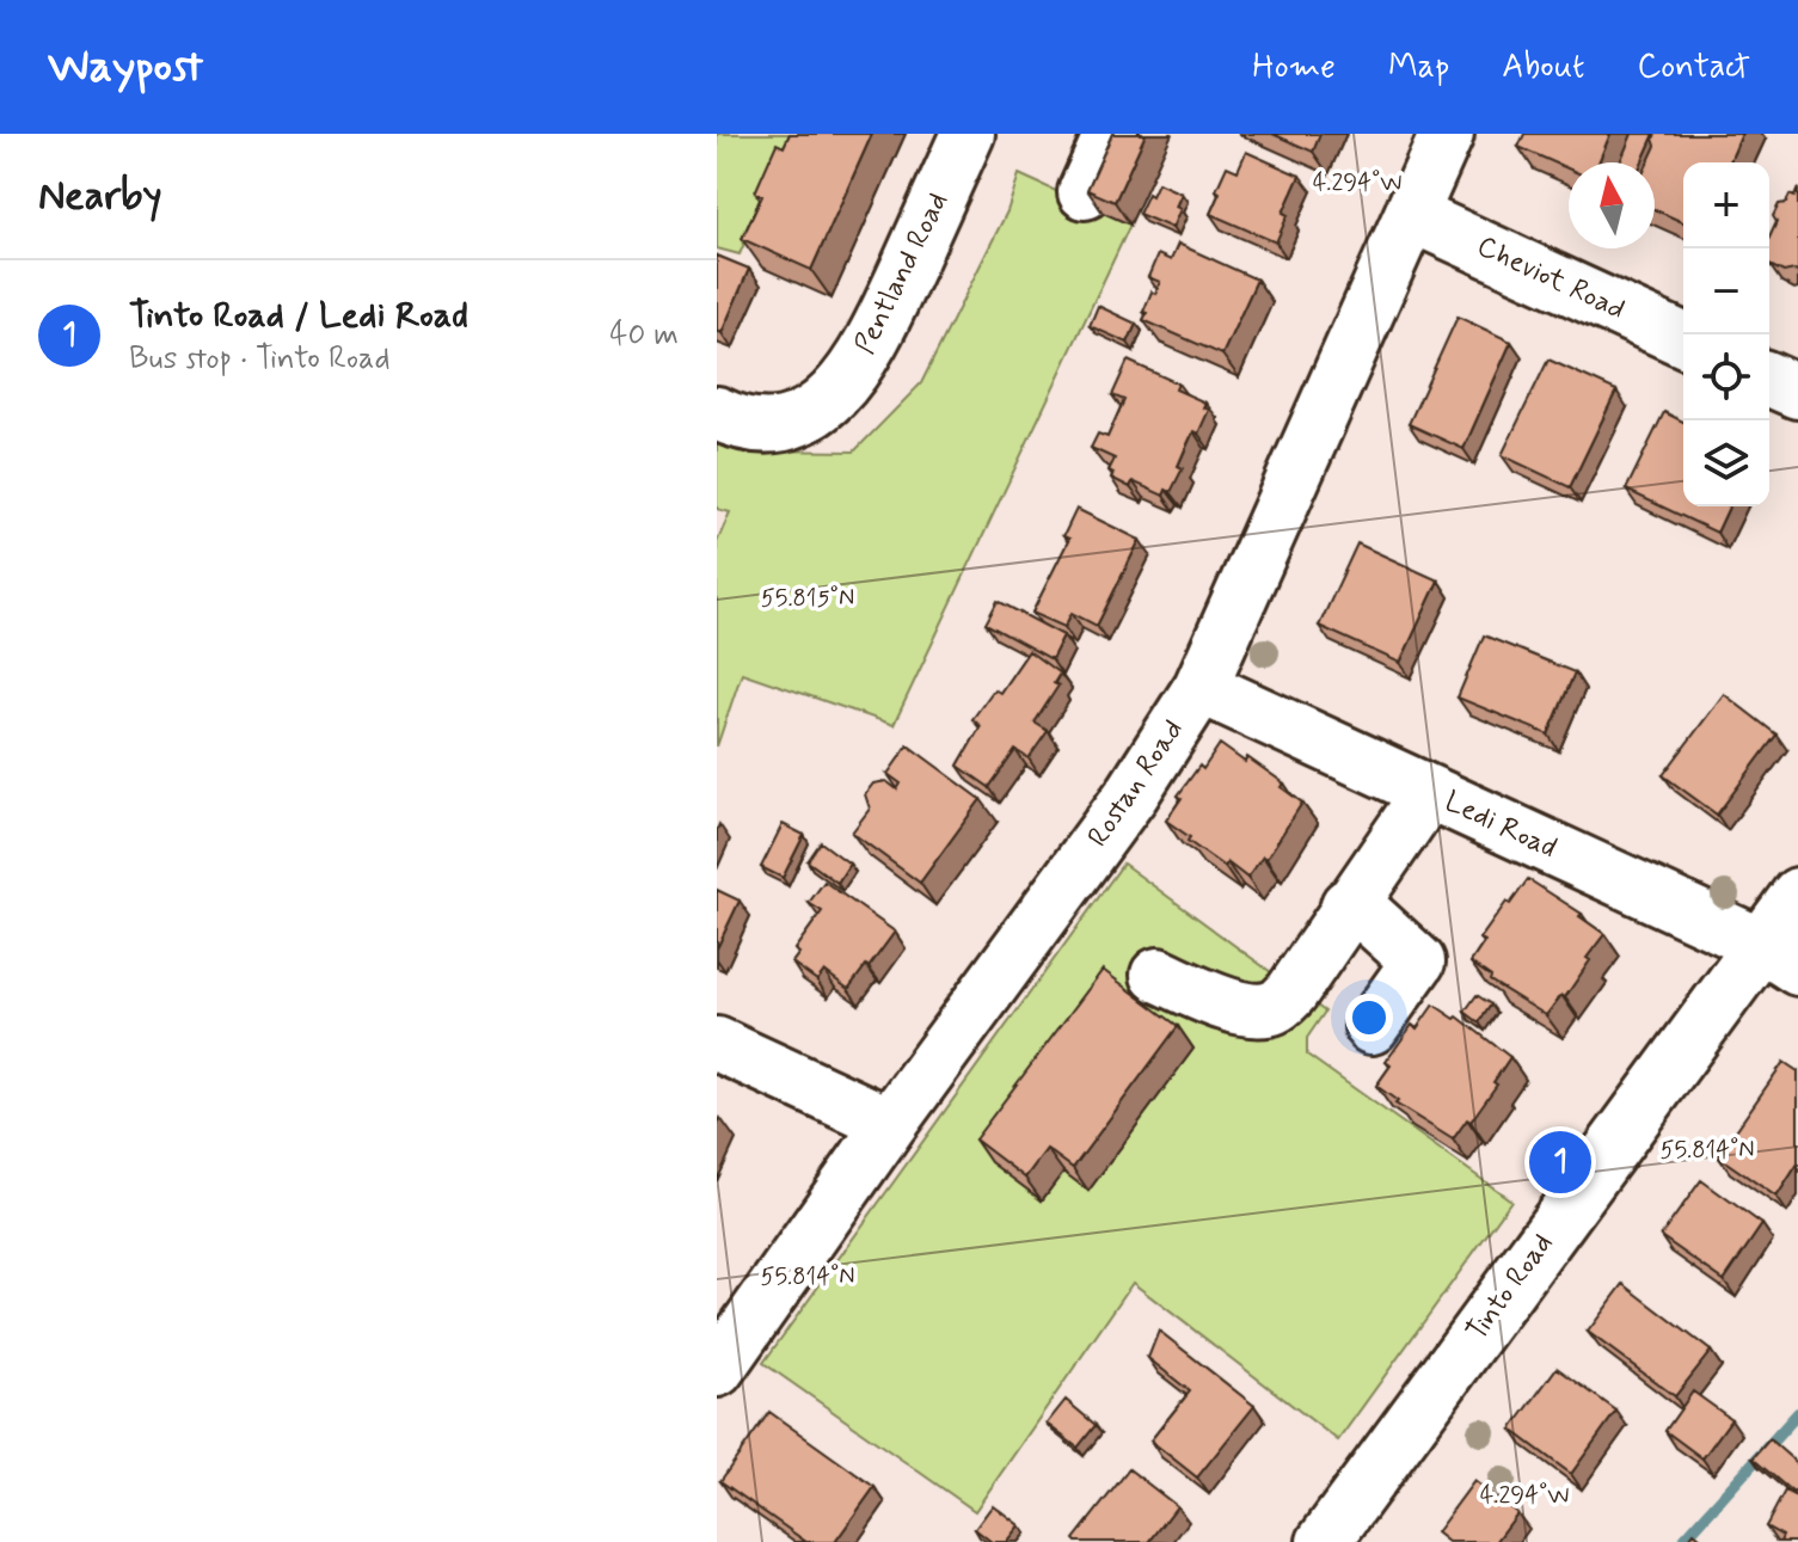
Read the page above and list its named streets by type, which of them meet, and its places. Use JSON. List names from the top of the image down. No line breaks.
{"streets":{"street":["Pentland Road","Cheviot Road","Rostan Road","Ledi Road","Tinto Road"]},"crossings":[["Cheviot Road","Rostan Road"],["Rostan Road","Ledi Road"],["Ledi Road","Tinto Road"]],"north":"top","page":{"header":"Waypost","nav":["Home","Map","About","Contact"],"heading":"Nearby","map_buttons":["+","−"],"list":[{"mark":"1","name":"Tinto Road / Ledi Road","note":"Bus stop · Tinto Road","value":"40 m"}],"pins":"1"},"coordinates":["4.294°W","55.815°N","55.814°N"]}
